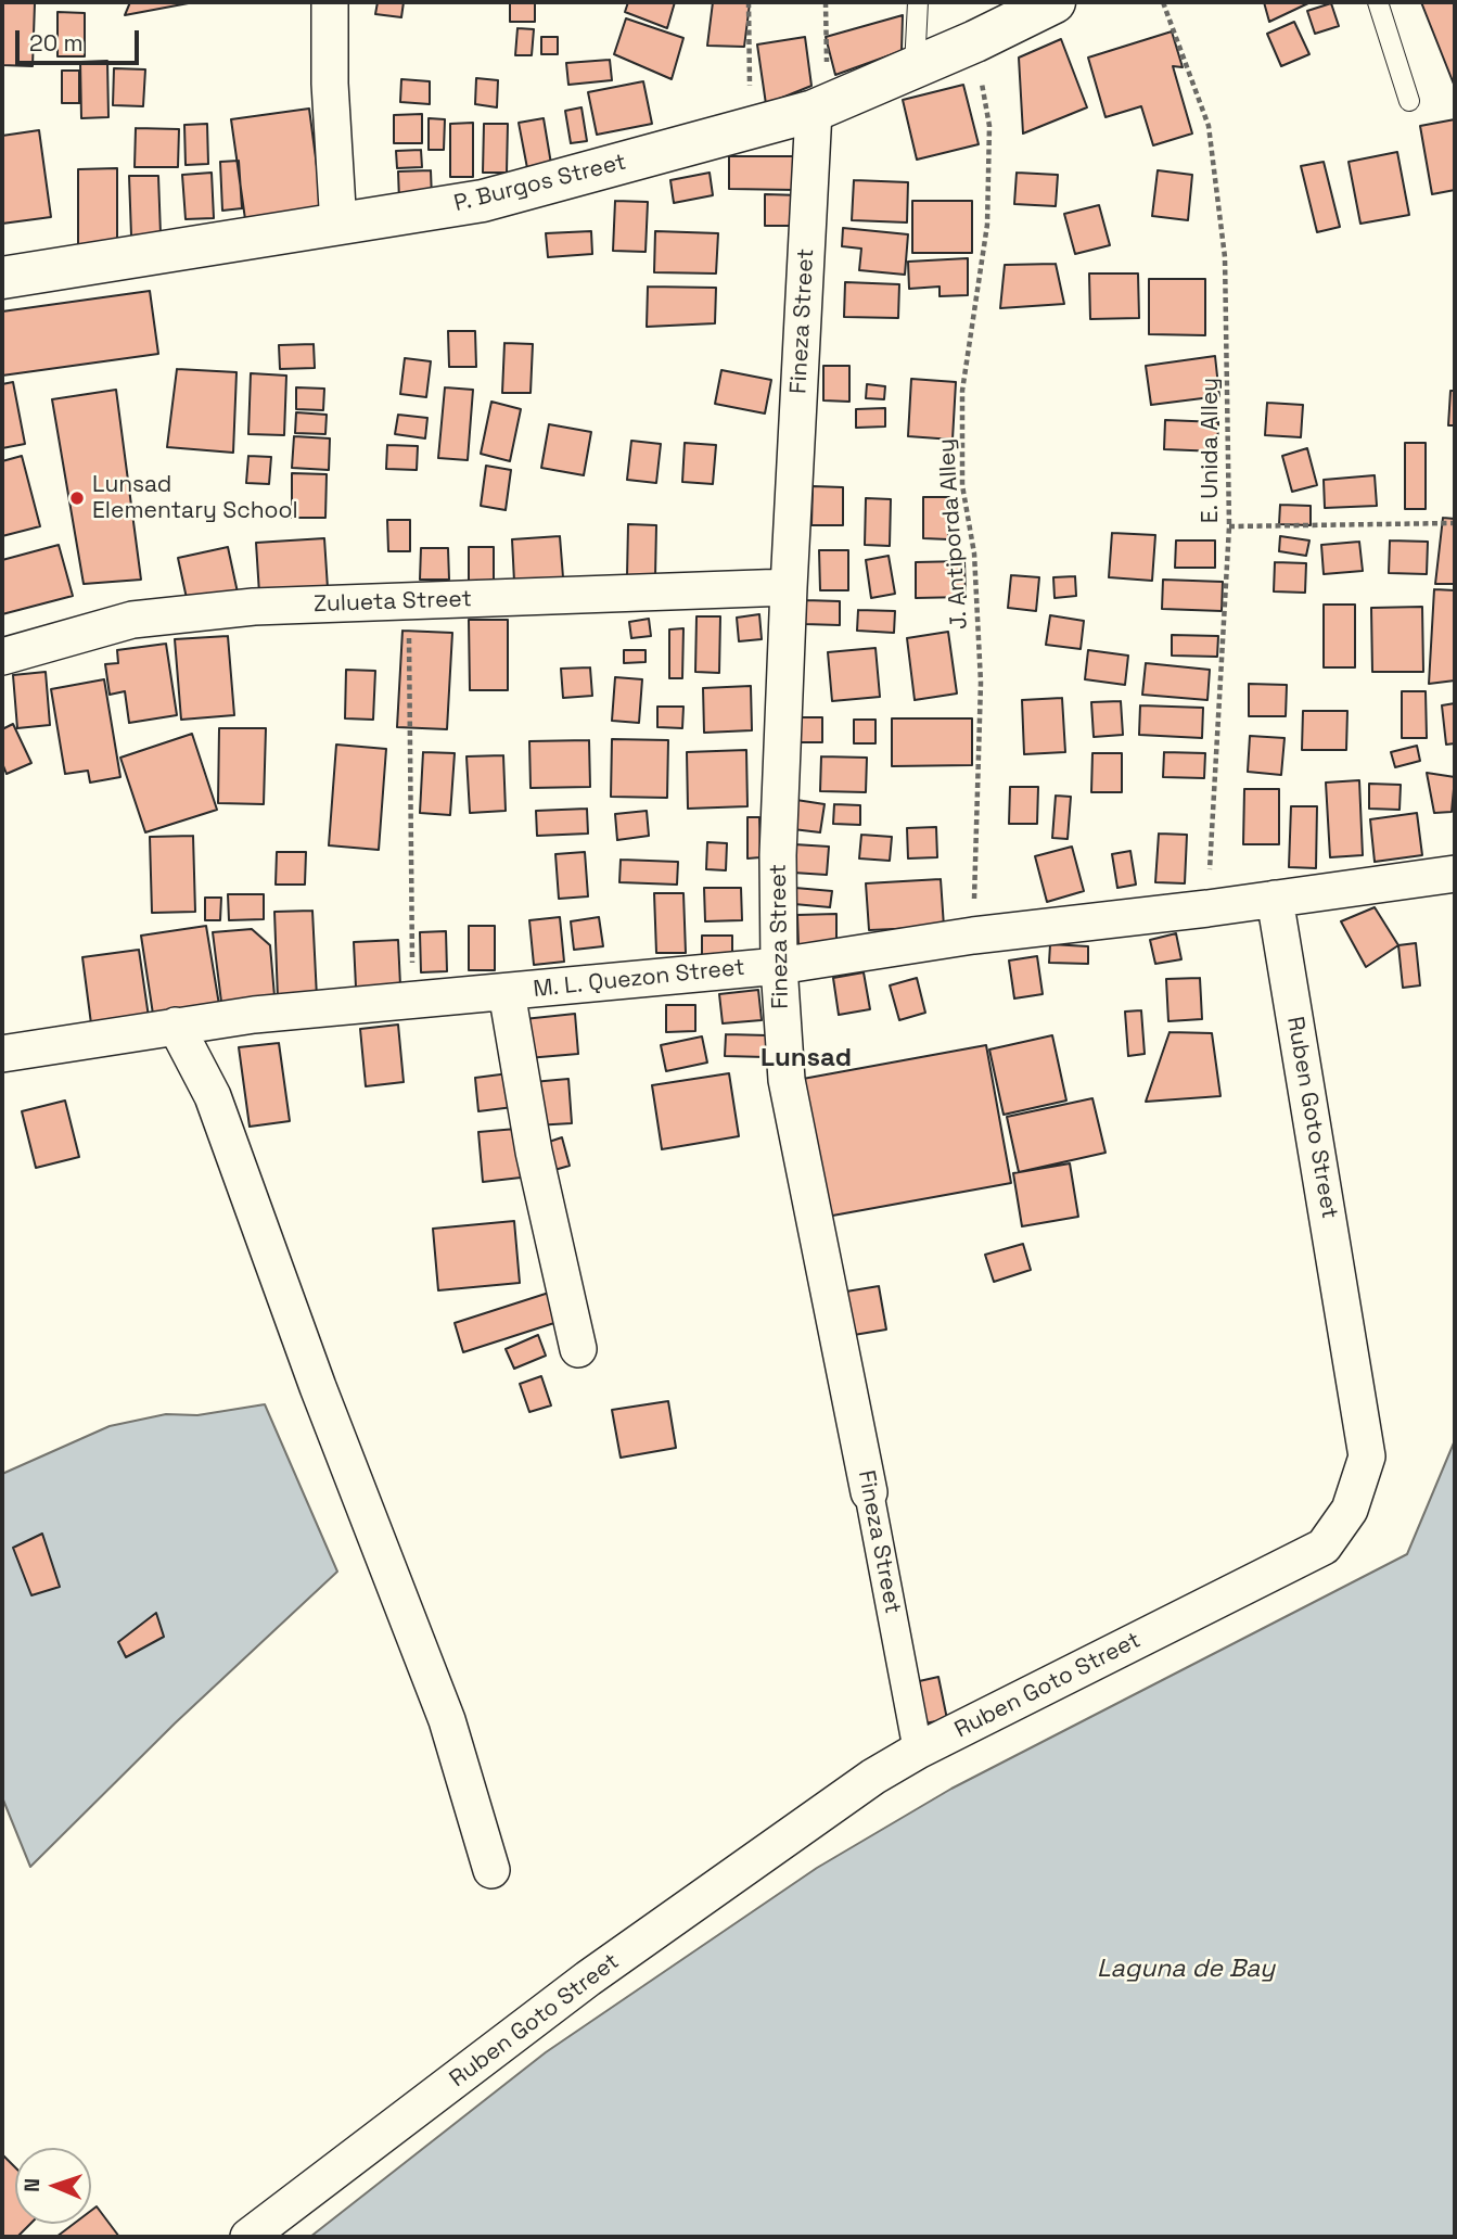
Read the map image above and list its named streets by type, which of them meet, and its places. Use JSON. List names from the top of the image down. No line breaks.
{"streets":{"street":["P. Burgos Street","Fineza Street","Zulueta Street","M. L. Quezon Street","Ruben Goto Street"],"path":["E. Unida Alley","J. Antiporda Alley"]},"crossings":[["P. Burgos Street","Fineza Street"],["P. Burgos Street","J. Antiporda Alley"],["Fineza Street","Zulueta Street"],["Fineza Street","M. L. Quezon Street"],["Fineza Street","Ruben Goto Street"],["E. Unida Alley","M. L. Quezon Street"],["J. Antiporda Alley","M. L. Quezon Street"],["M. L. Quezon Street","Ruben Goto Street"]],"districts":["Lunsad"],"water":["Laguna de Bay"],"places":["Lunsad Elementary School"],"scale_bar":"20 m","north":"left"}
